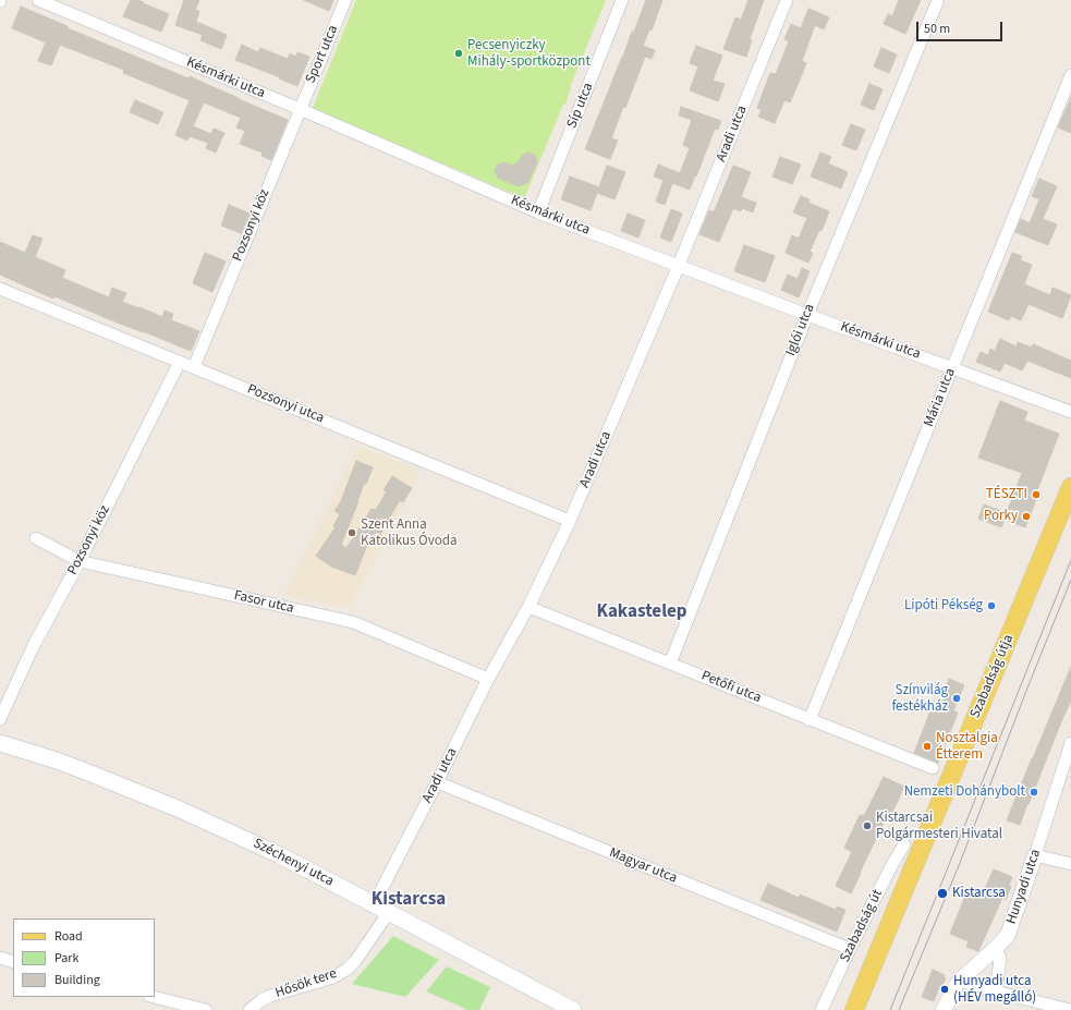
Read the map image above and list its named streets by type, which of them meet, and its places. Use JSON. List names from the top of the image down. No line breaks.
{"streets":{"main road":["Szabadság útja","Széchenyi utca"],"street":["Sport utca","Késmárki utca","Síp utca","Aradi utca","Pozsonyi köz","Iglói utca","Mária utca","Pozsonyi utca","Fasor utca","Petőfi utca","Magyar utca","Hunyadi utca","Szabadság út","Hősök tere"]},"crossings":[["Sport utca","Késmárki utca"],["Sport utca","Pozsonyi köz"],["Késmárki utca","Síp utca"],["Késmárki utca","Aradi utca"],["Késmárki utca","Pozsonyi köz"],["Késmárki utca","Iglói utca"],["Késmárki utca","Mária utca"],["Aradi utca","Pozsonyi utca"],["Aradi utca","Fasor utca"],["Aradi utca","Petőfi utca"],["Aradi utca","Széchenyi utca"],["Aradi utca","Magyar utca"],["Pozsonyi köz","Pozsonyi utca"],["Pozsonyi köz","Fasor utca"],["Iglói utca","Petőfi utca"],["Mária utca","Petőfi utca"],["Széchenyi utca","Hősök tere"],["Magyar utca","Szabadság út"]],"districts":["Kakastelep","Kistarcsa"],"places":["Pecsenyiczky Mihály-sportközpont","TÉSZTI","Porky","Szent Anna Katolikus Óvoda","Lipóti Pékség","Színvilág festékház","Nosztalgia Étterem","Nemzeti Dohánybolt","Kistarcsai Polgármesteri Hivatal","Kistarcsa","Hunyadi utca (HÉV megálló)"],"legend":["Road","Park","Building"],"scale_bar":"50 m"}
